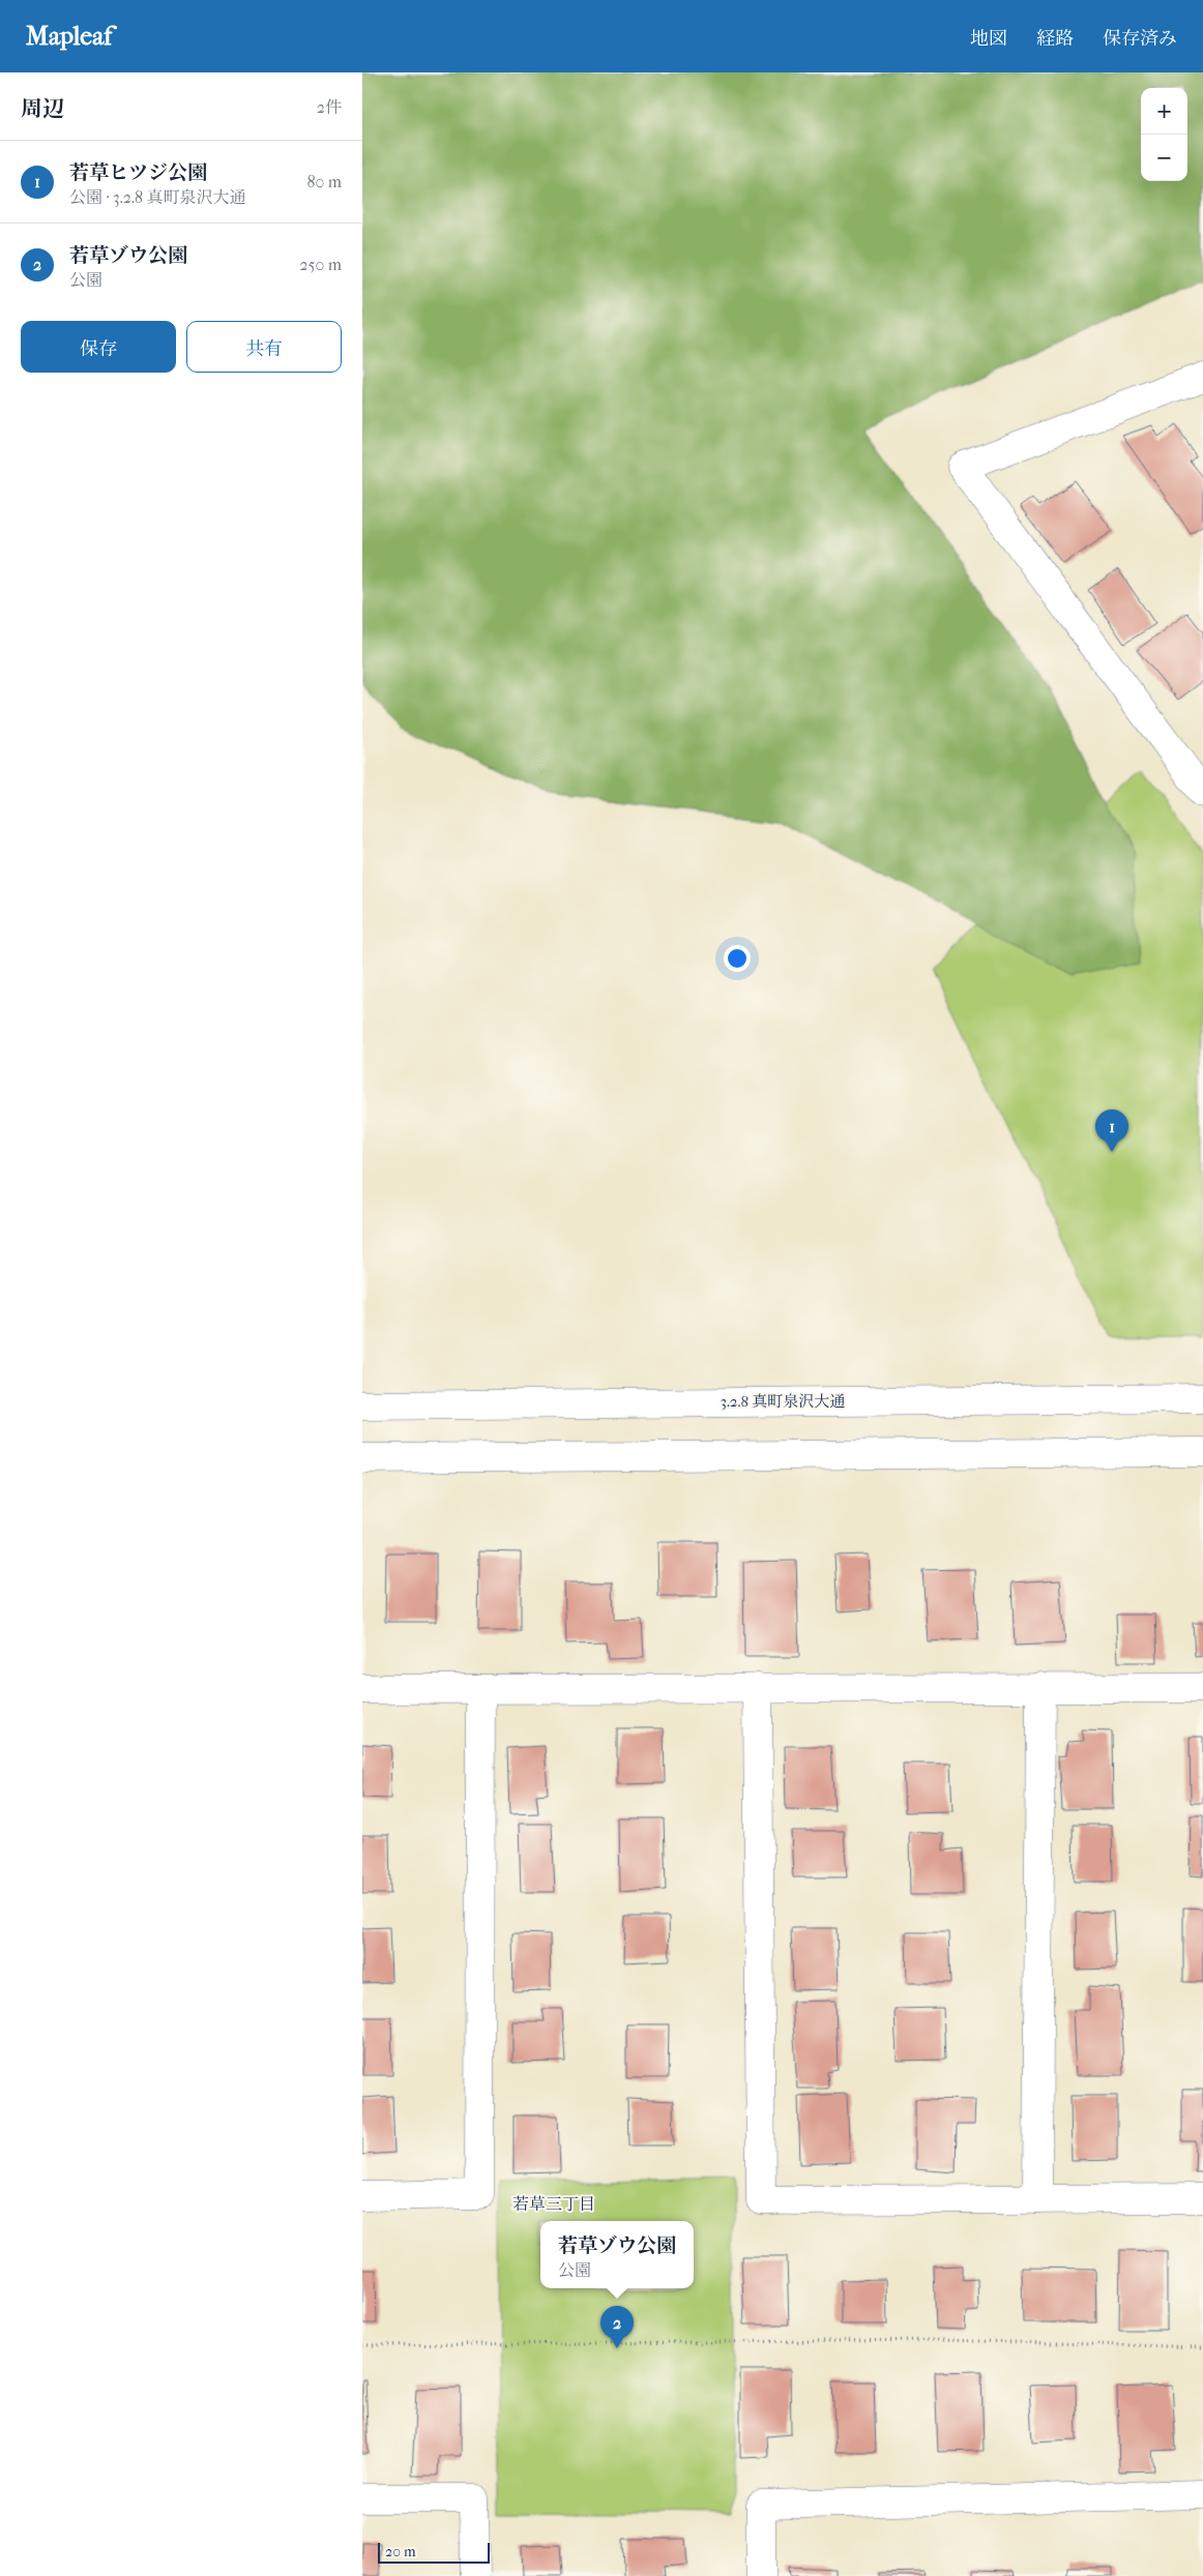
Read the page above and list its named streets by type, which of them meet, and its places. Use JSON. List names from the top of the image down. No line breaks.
{"streets":{"street":["3.2.8 真町泉沢大通"]},"districts":["若草三丁目"],"scale_bar":"20 m","page":{"header":"Mapleaf","nav":["地図","経路","保存済み"],"heading":["周辺","2件"],"map_buttons":["+","−"],"list":[{"mark":"1","name":"若草ヒツジ公園","note":"公園 · 3.2.8 真町泉沢大通","value":"80 m"},{"mark":"2","name":"若草ゾウ公園","note":"公園","value":"250 m"}],"buttons":["保存","共有"],"pins":["1","2"],"popup":["若草ゾウ公園","公園"],"scale":"20 m"}}
